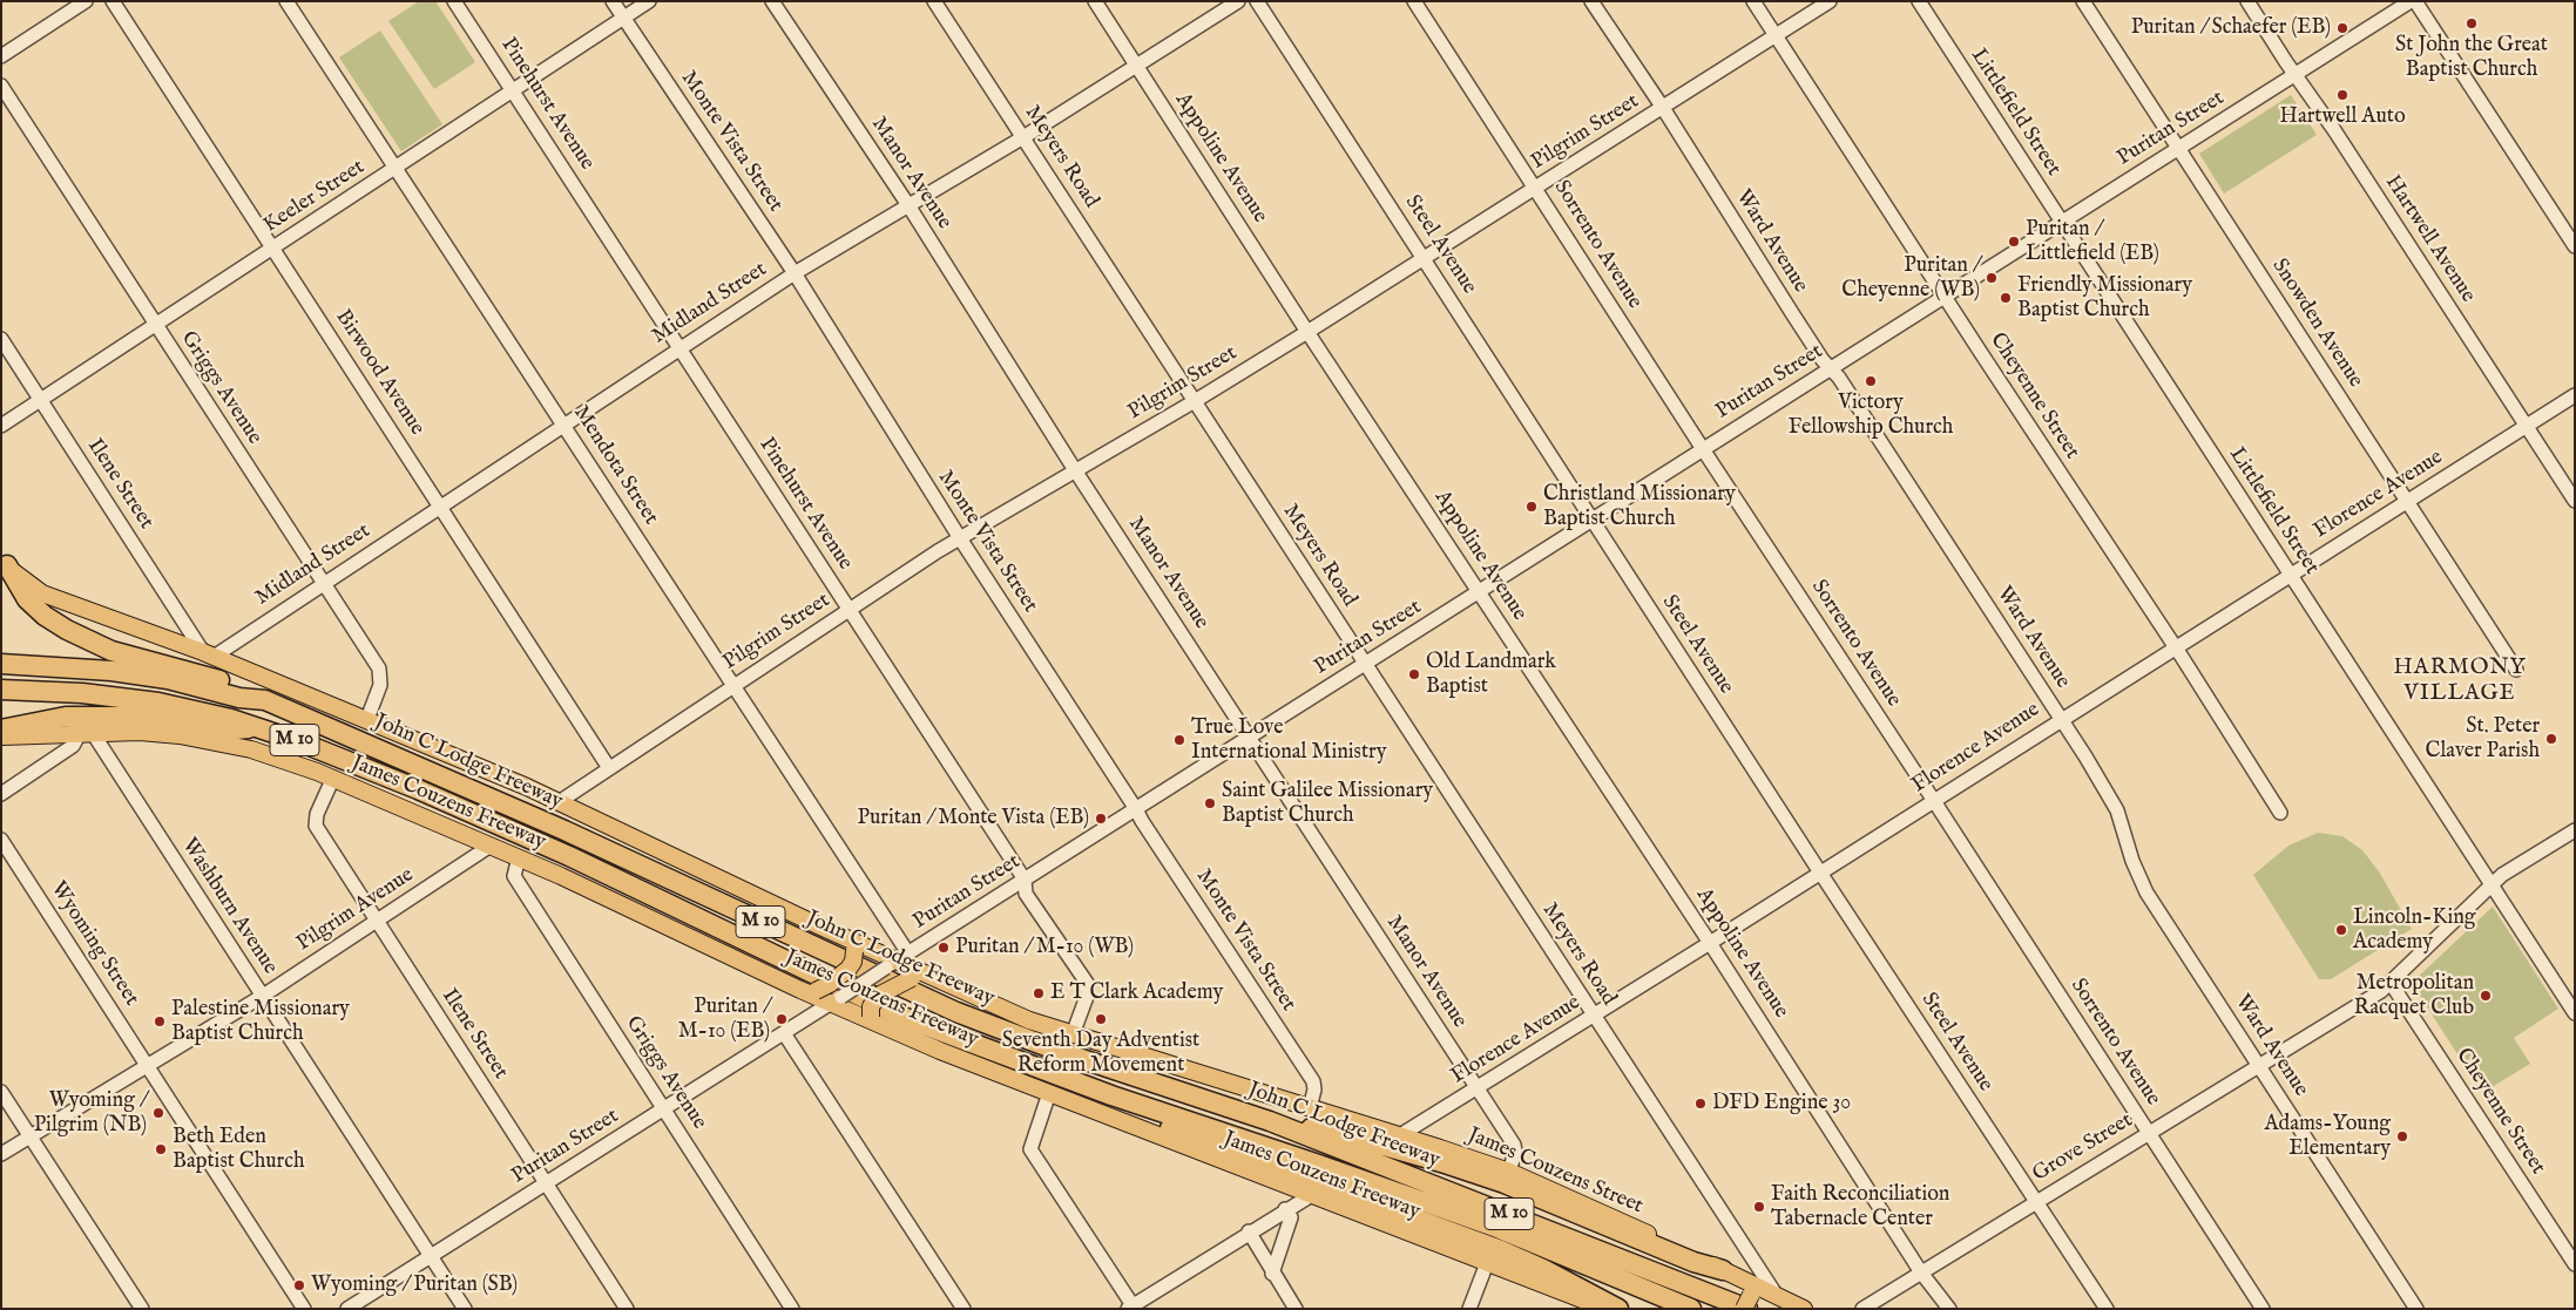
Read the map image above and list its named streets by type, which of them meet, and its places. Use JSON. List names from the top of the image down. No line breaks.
{"streets":{"highway":["M 10","John C Lodge Freeway"],"main road":["James Couzens Freeway","James Couzens Street"],"street":["Pinehurst Avenue","Littlefield Street","Puritan Street","Pilgrim Street","Monte Vista Street","Meyers Road","Appoline Avenue","Manor Avenue","Keeler Street","Hartwell Avenue","Ward Avenue","Steel Avenue","Sorrento Avenue","Midland Street","Snowden Avenue","Birwood Avenue","Griggs Avenue","Cheyenne Street","Mendota Street","Ilene Street","Florence Avenue","Washburn Avenue","Pilgrim Avenue","Wyoming Street","Grove Street"]},"crossings":[["Pinehurst Avenue","Puritan Street"],["Pinehurst Avenue","Pilgrim Street"],["Pinehurst Avenue","Keeler Street"],["Pinehurst Avenue","Midland Street"],["Pinehurst Avenue","James Couzens Freeway"],["Littlefield Street","Puritan Street"],["Littlefield Street","Florence Avenue"],["Littlefield Street","Grove Street"],["Puritan Street","Monte Vista Street"],["Puritan Street","Meyers Road"],["Puritan Street","Appoline Avenue"],["Puritan Street","Manor Avenue"],["Puritan Street","Hartwell Avenue"],["Puritan Street","Ward Avenue"],["Puritan Street","Steel Avenue"],["Puritan Street","Sorrento Avenue"],["Puritan Street","Snowden Avenue"],["Puritan Street","Griggs Avenue"],["Puritan Street","Cheyenne Street"],["Puritan Street","Mendota Street"],["Puritan Street","Ilene Street"],["Puritan Street","James Couzens Freeway"],["Puritan Street","Washburn Avenue"],["Pilgrim Street","Monte Vista Street"],["Pilgrim Street","Meyers Road"],["Pilgrim Street","Appoline Avenue"],["Pilgrim Street","Manor Avenue"],["Pilgrim Street","Ward Avenue"],["Pilgrim Street","Steel Avenue"],["Pilgrim Street","Sorrento Avenue"],["Pilgrim Street","Birwood Avenue"],["Pilgrim Street","Cheyenne Street"],["Pilgrim Street","Mendota Street"],["Pilgrim Street","James Couzens Freeway"],["Monte Vista Street","Keeler Street"],["Monte Vista Street","Midland Street"],["Monte Vista Street","James Couzens Freeway"],["Monte Vista Street","James Couzens Street"],["Meyers Road","Midland Street"],["Meyers Road","Florence Avenue"],["Meyers Road","James Couzens Street"],["Appoline Avenue","Midland Street"],["Appoline Avenue","Florence Avenue"],["Appoline Avenue","Grove Street"],["Manor Avenue","Midland Street"],["Manor Avenue","Florence Avenue"],["Manor Avenue","James Couzens Street"],["Keeler Street","Birwood Avenue"],["Keeler Street","Griggs Avenue"],["Keeler Street","Mendota Street"],["Keeler Street","Ilene Street"],["Hartwell Avenue","Florence Avenue"],["Ward Avenue","Florence Avenue"],["Ward Avenue","Grove Street"],["Steel Avenue","Florence Avenue"],["Steel Avenue","Grove Street"],["Sorrento Avenue","Florence Avenue"],["Sorrento Avenue","Grove Street"],["Midland Street","Birwood Avenue"],["Midland Street","Griggs Avenue"],["Midland Street","Mendota Street"],["Midland Street","Ilene Street"],["Midland Street","James Couzens Freeway"],["Snowden Avenue","Florence Avenue"],["Griggs Avenue","James Couzens Freeway"],["Cheyenne Street","Florence Avenue"],["Cheyenne Street","Grove Street"],["Mendota Street","James Couzens Freeway"],["Ilene Street","James Couzens Freeway"],["Ilene Street","Pilgrim Avenue"],["Florence Avenue","James Couzens Street"],["John C Lodge Freeway","James Couzens Street"],["James Couzens Freeway","Washburn Avenue"],["James Couzens Freeway","Pilgrim Avenue"],["James Couzens Freeway","James Couzens Street"],["Washburn Avenue","Pilgrim Avenue"],["Pilgrim Avenue","Wyoming Street"]],"districts":["HARMONY VILLAGE"],"places":["St John the Great Baptist Church","Puritan / Schaefer (EB)","Hartwell Auto","Puritan / Littlefield (EB)","Puritan / Cheyenne (WB)","Friendly Missionary Baptist Church","Victory Fellowship Church","Christland Missionary Baptist Church","Old Landmark Baptist","St. Peter Claver Parish","True Love International Ministry","Saint Galilee Missionary Baptist Church","Puritan / Monte Vista (EB)","Lincoln-King Academy","Puritan / M-10 (WB)","E T Clark Academy","Metropolitan Racquet Club","Puritan / M-10 (EB)","Seventh Day Adventist Reform Movement","Palestine Missionary Baptist Church","DFD Engine 30","Wyoming / Pilgrim (NB)","Adams-Young Elementary","Beth Eden Baptist Church","Faith Reconciliation Tabernacle Center","Wyoming / Puritan (SB)"]}
